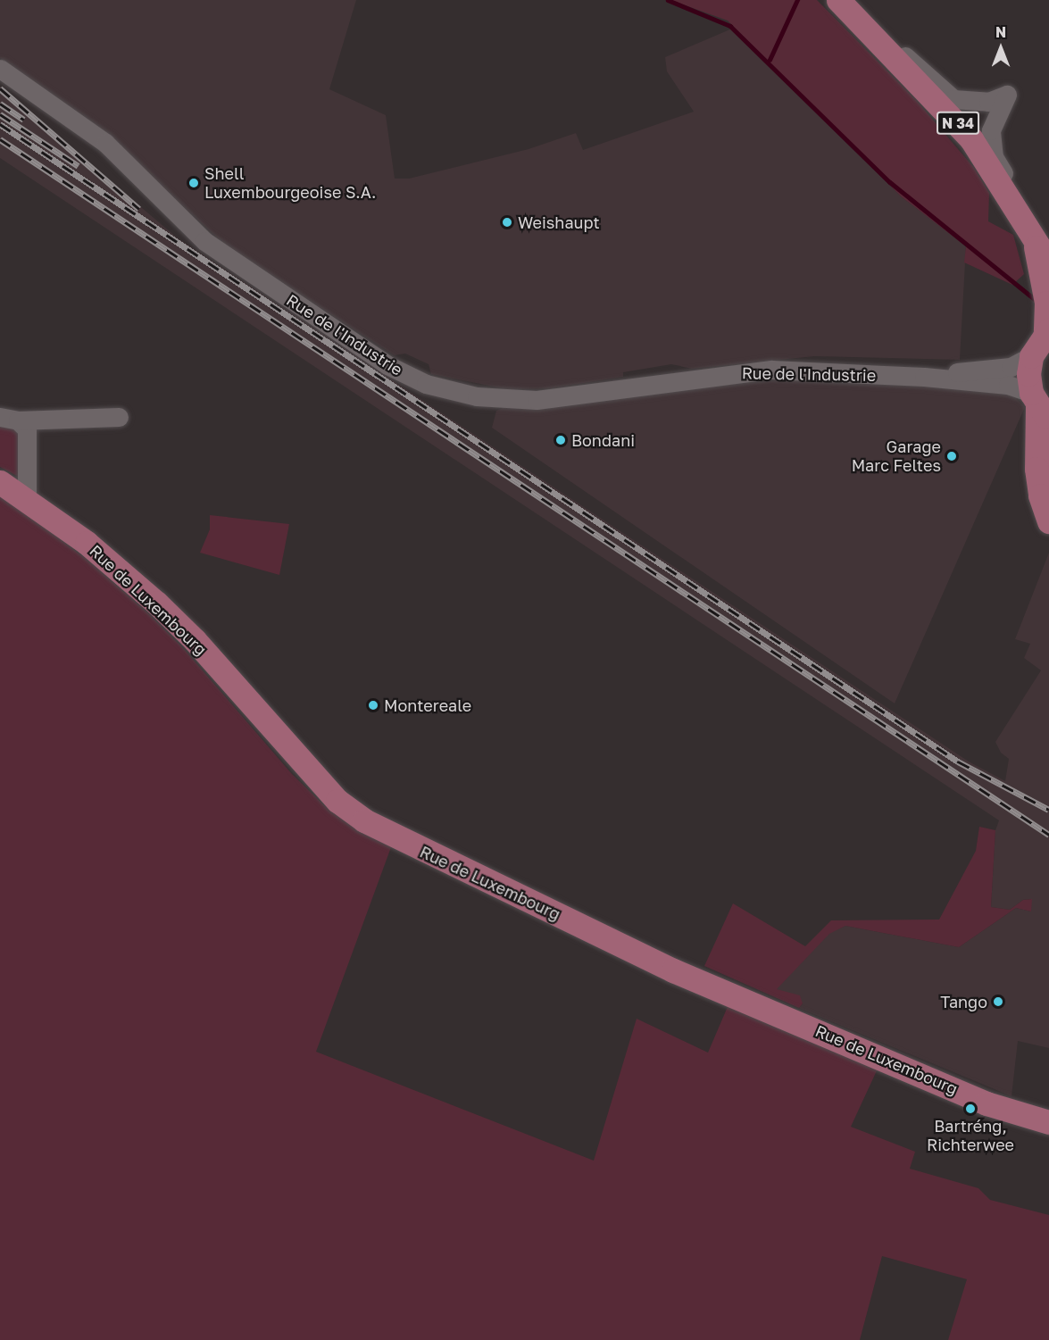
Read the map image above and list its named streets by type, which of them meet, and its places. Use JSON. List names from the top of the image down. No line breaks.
{"streets":{"main road":["N 34","Rue de Luxembourg"],"street":["Rue de l'Industrie"]},"crossings":[["N 34","Rue de l'Industrie"]],"places":["Shell Luxembourgeoise S.A.","Weishaupt","Bondani","Garage Marc Feltes","Montereale","Tango","Bartréng, Richterwee"],"north":"top"}
